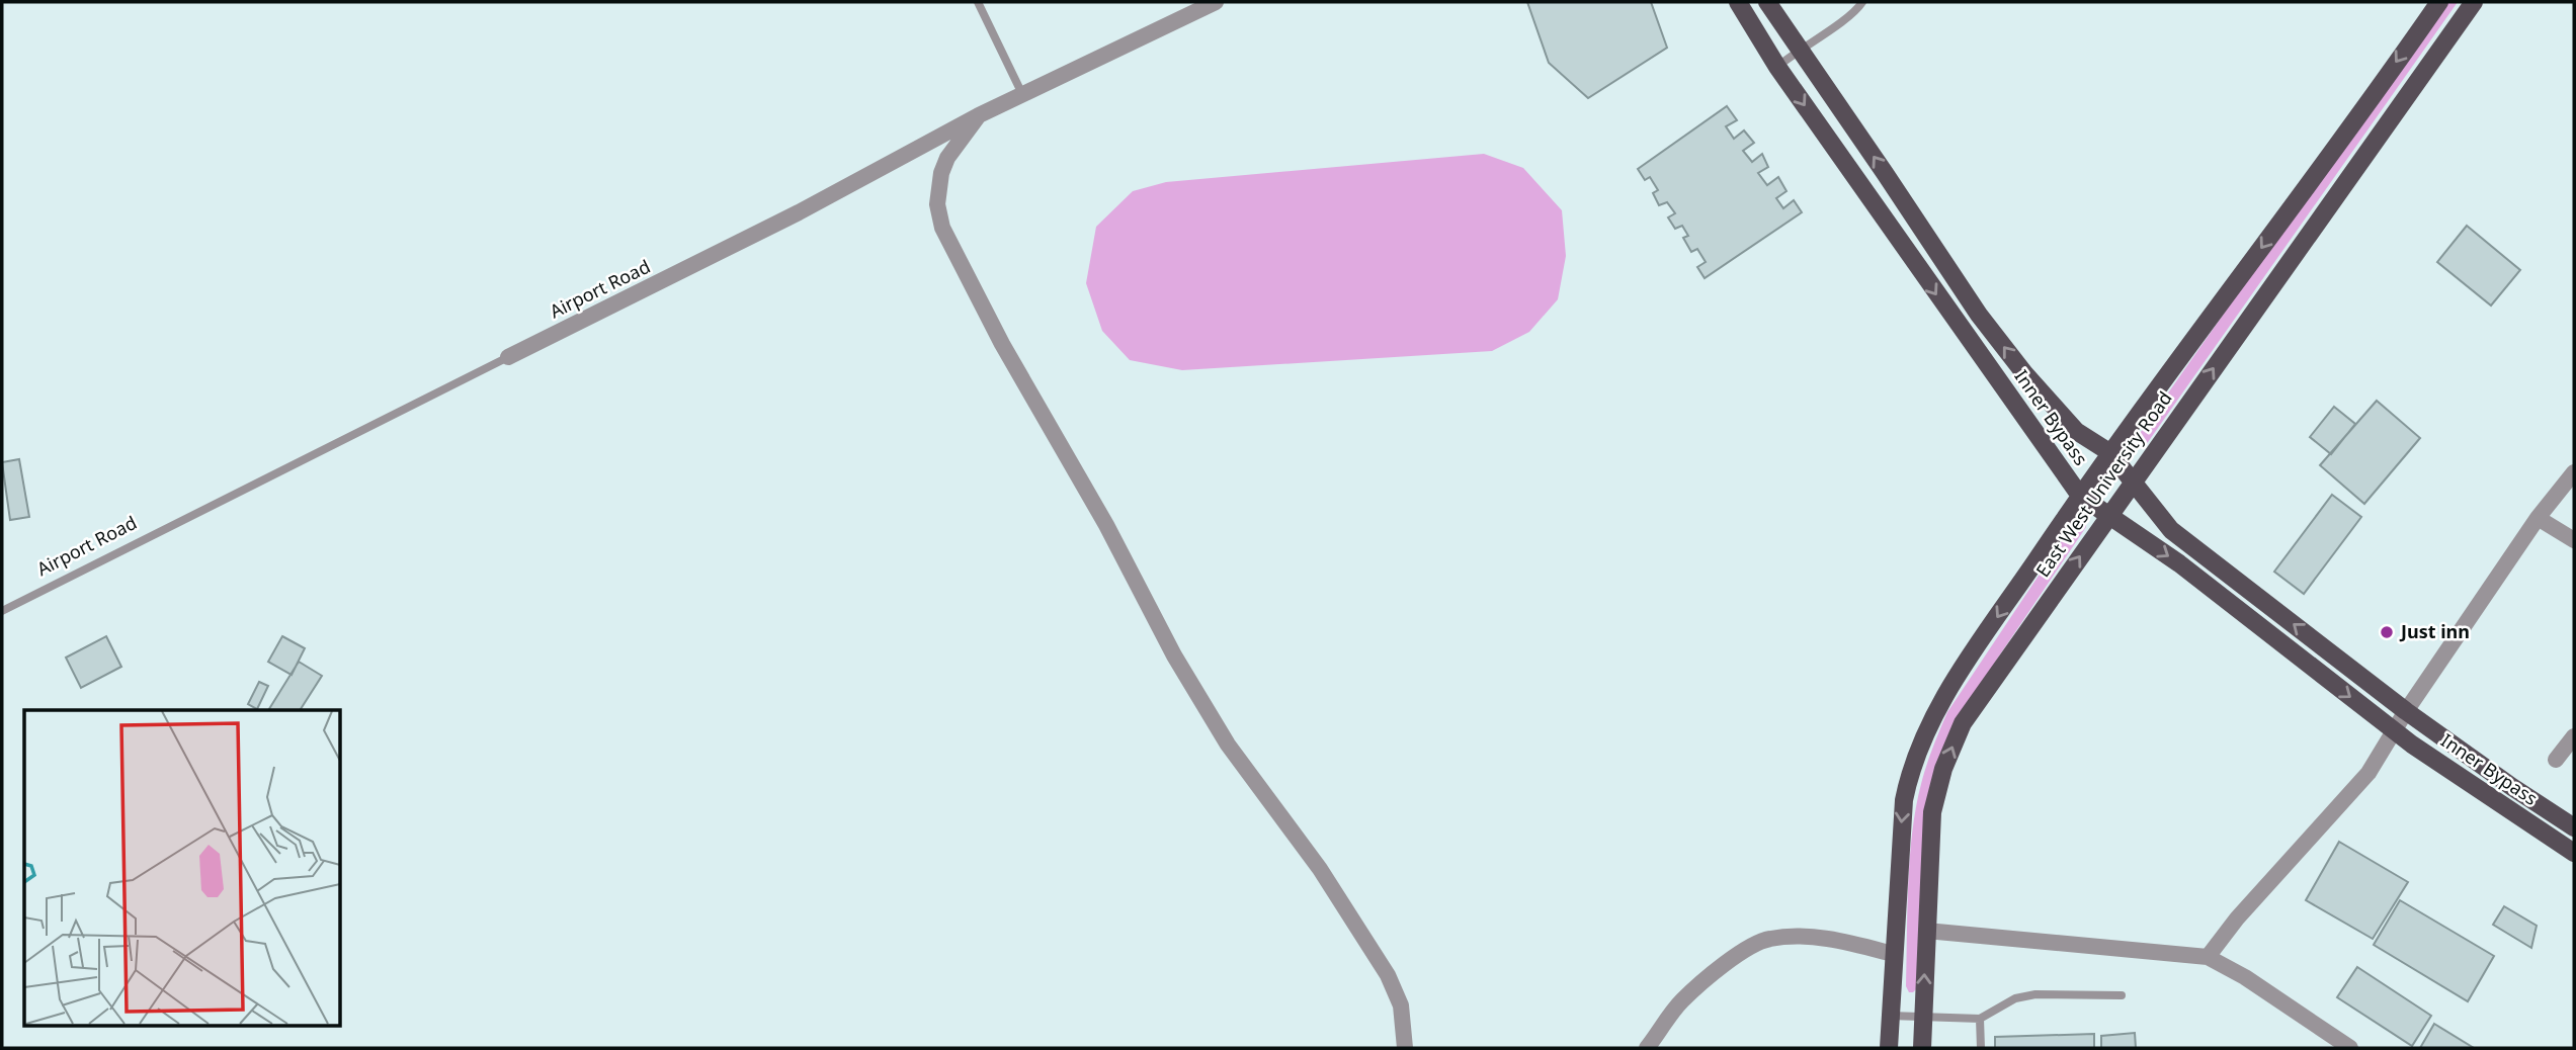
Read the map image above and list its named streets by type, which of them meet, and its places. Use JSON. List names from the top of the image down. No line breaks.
{"streets":{"main road":["Inner Bypass","East West University Road"],"street":["Airport Road"]},"crossings":[["Inner Bypass","East West University Road"]],"places":["Just inn"]}
